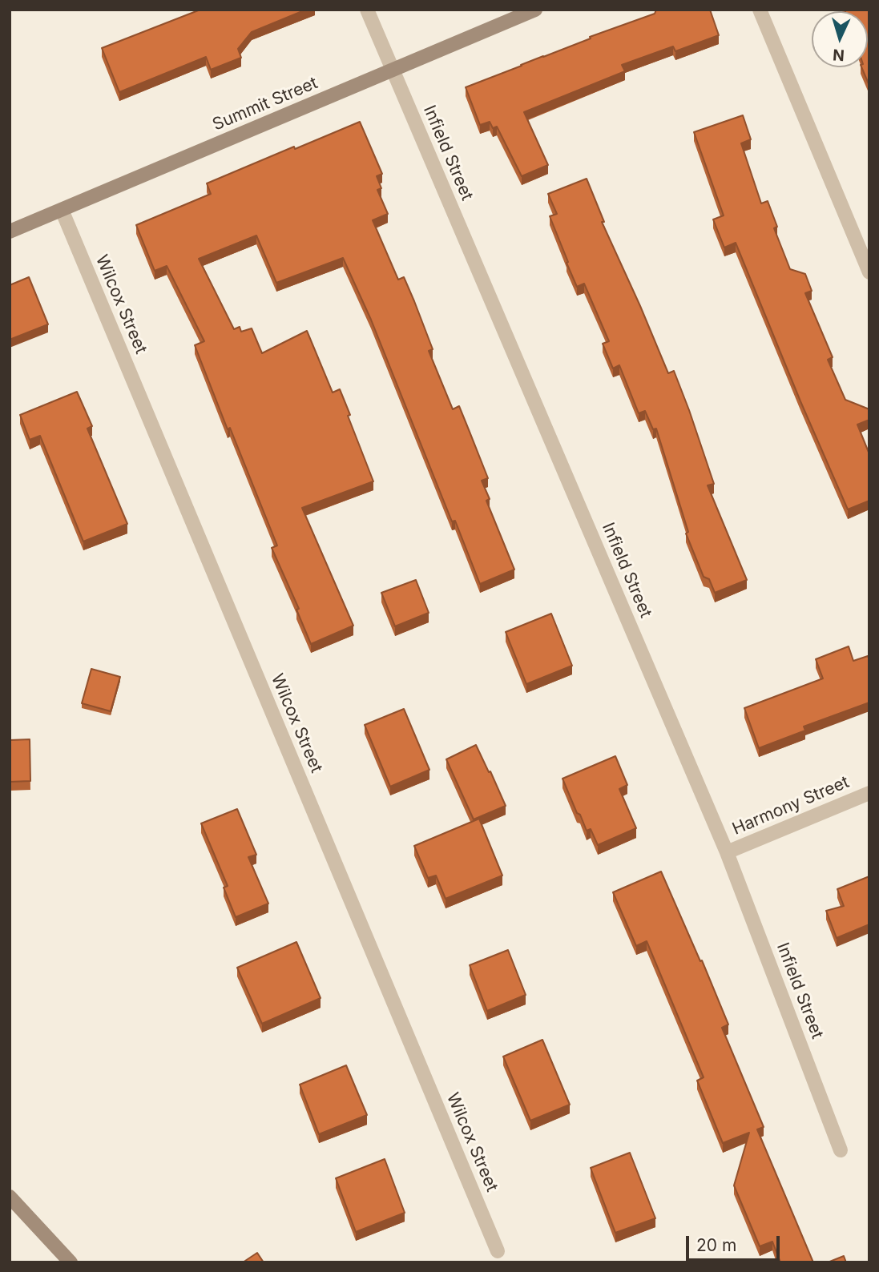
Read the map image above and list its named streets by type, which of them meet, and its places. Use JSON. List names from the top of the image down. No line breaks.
{"streets":{"main road":["Summit Street"],"street":["Infield Street","Wilcox Street","Harmony Street"]},"crossings":[["Summit Street","Infield Street"],["Summit Street","Wilcox Street"],["Infield Street","Harmony Street"]],"scale_bar":"20 m","north":"bottom"}
